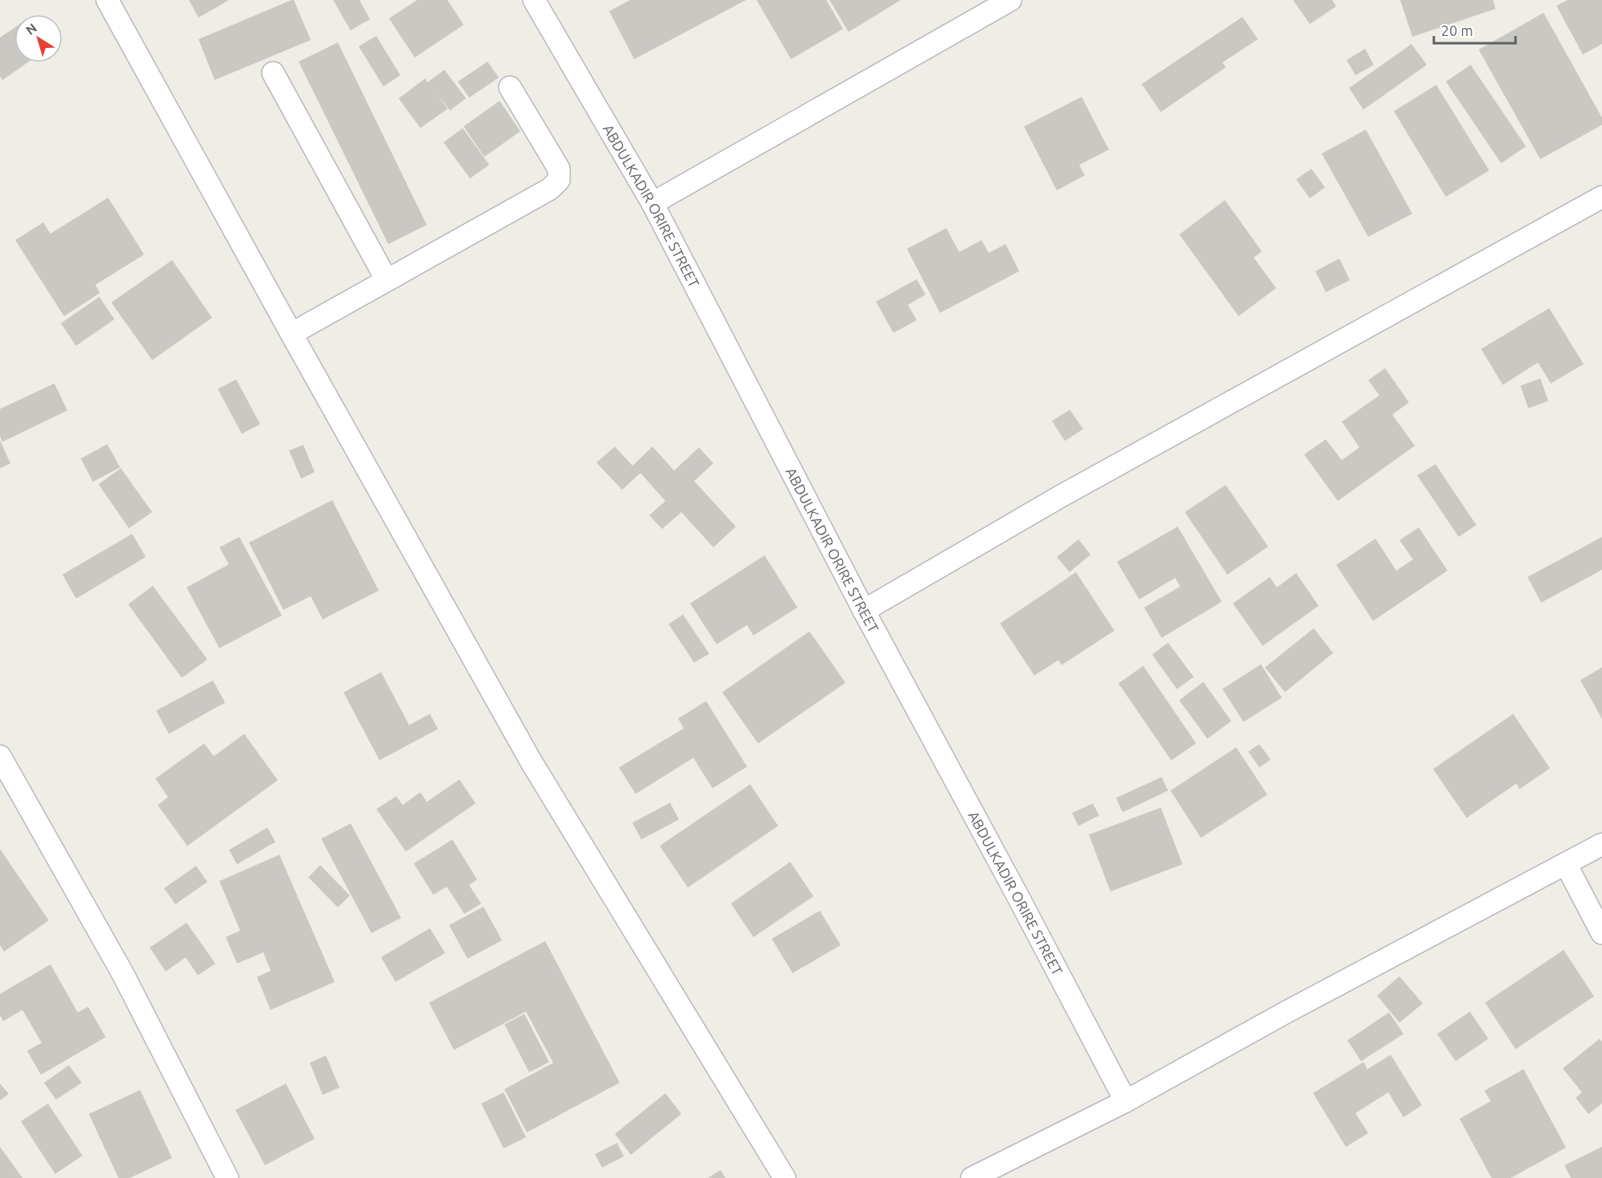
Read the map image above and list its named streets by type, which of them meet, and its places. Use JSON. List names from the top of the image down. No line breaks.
{"streets":{"street":["ABDULKADIR ORIRE STREET"]},"scale_bar":"20 m","north":"top left"}
